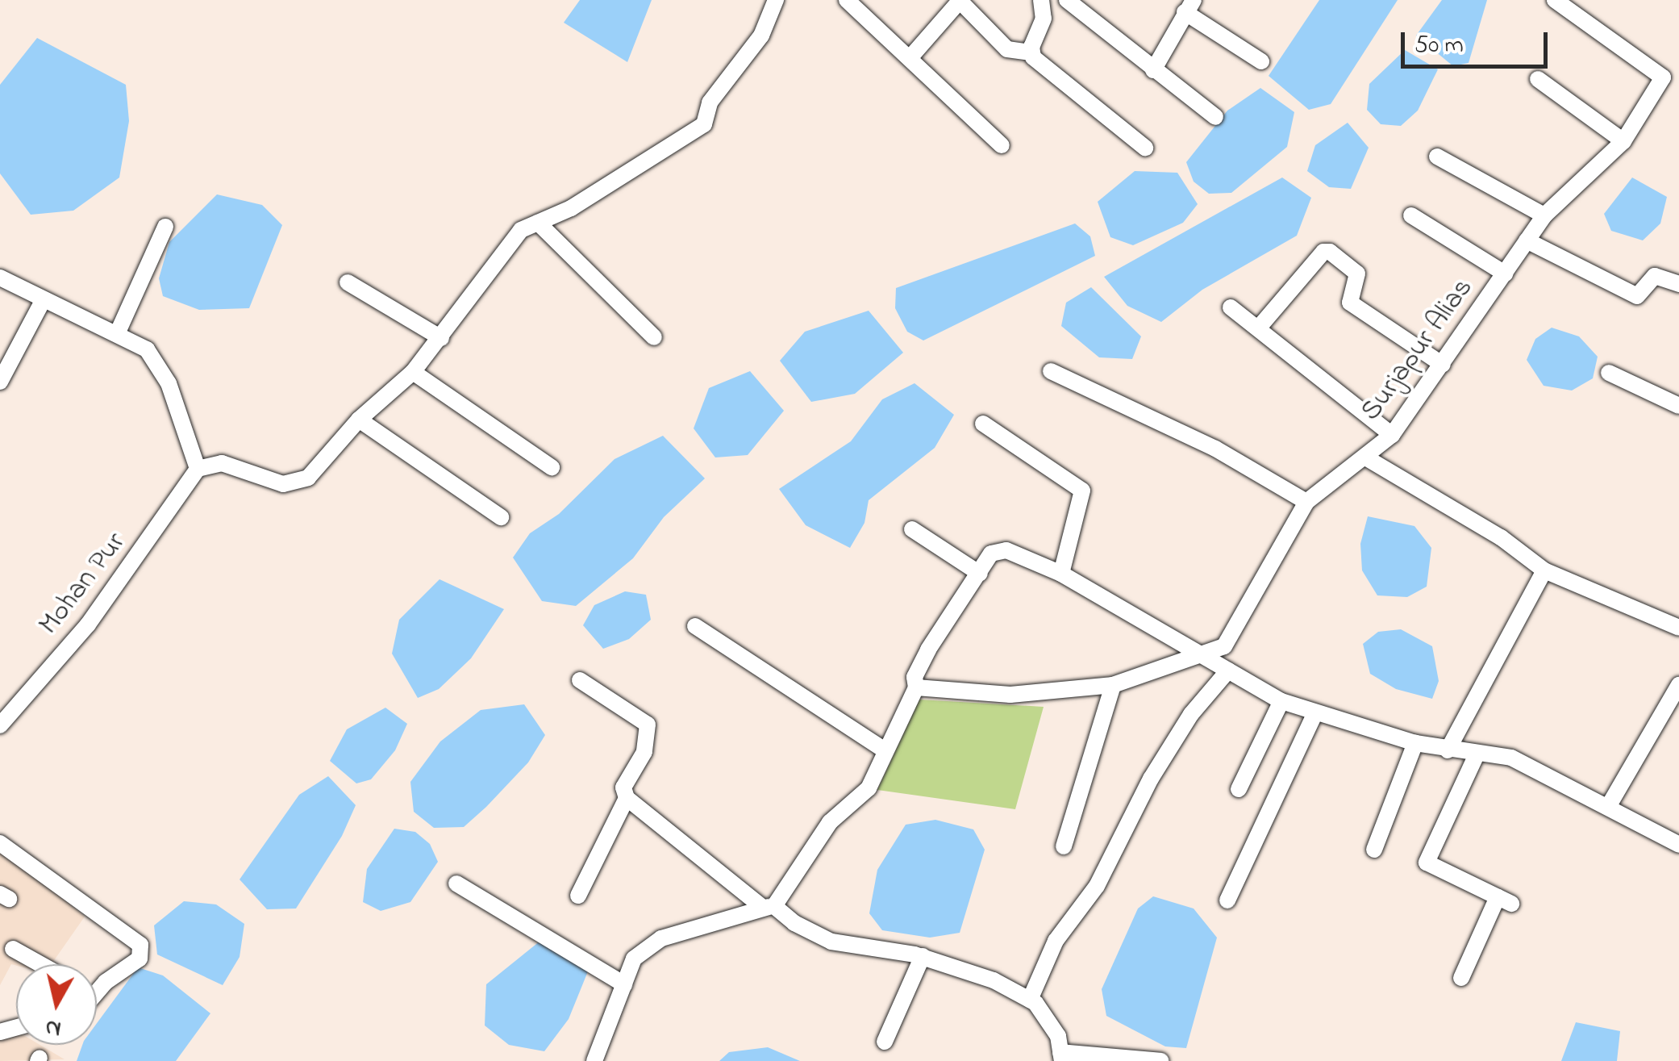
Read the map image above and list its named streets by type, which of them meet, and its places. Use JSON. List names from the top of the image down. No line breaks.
{"streets":{"street":["Surjapur Alias","Mohan Pur"]},"scale_bar":"50 m","north":"bottom"}
